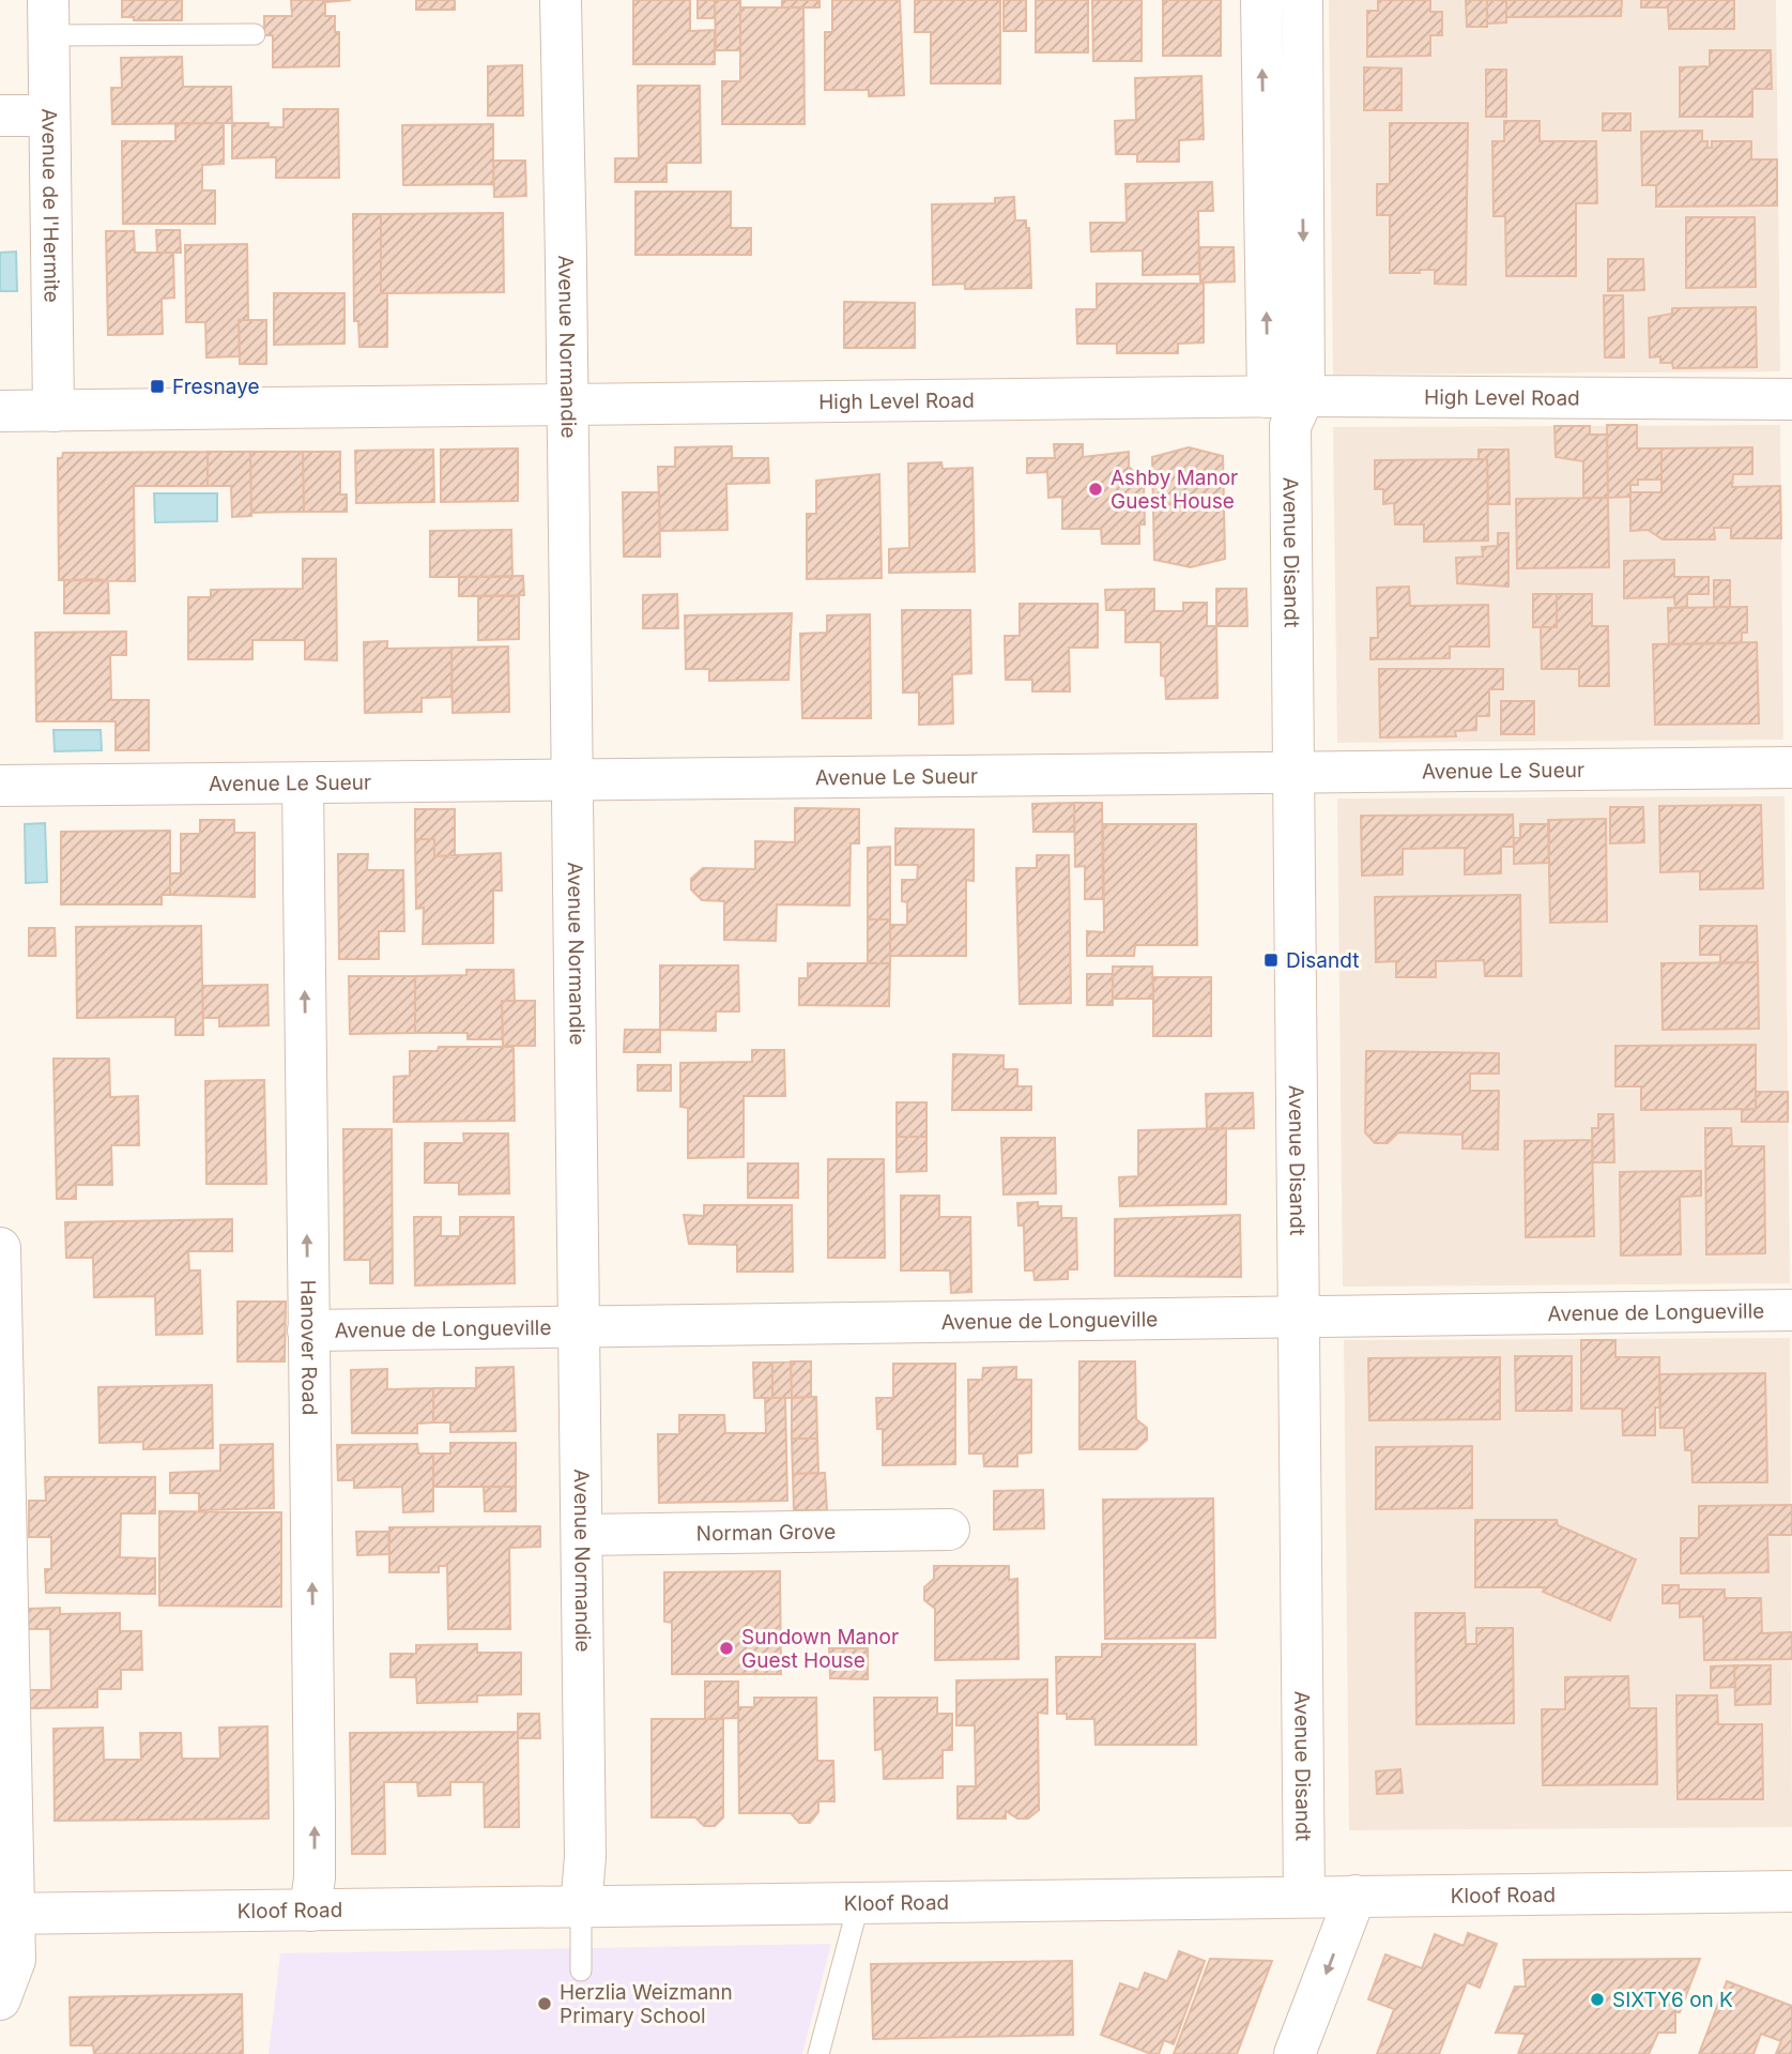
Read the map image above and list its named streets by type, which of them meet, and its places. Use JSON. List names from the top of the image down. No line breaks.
{"streets":{"street":["Avenue de l'Hermite","Avenue Normandie","High Level Road","Avenue Disandt","Avenue Le Sueur","Avenue de Longueville","Hanover Road","Norman Grove","Kloof Road"]},"crossings":[["Avenue de l'Hermite","High Level Road"],["Avenue Normandie","High Level Road"],["Avenue Normandie","Avenue Le Sueur"],["Avenue Normandie","Avenue de Longueville"],["Avenue Normandie","Norman Grove"],["Avenue Normandie","Kloof Road"],["High Level Road","Avenue Disandt"],["Avenue Disandt","Avenue Le Sueur"],["Avenue Disandt","Avenue de Longueville"],["Avenue Disandt","Kloof Road"],["Avenue Le Sueur","Hanover Road"],["Avenue de Longueville","Hanover Road"],["Hanover Road","Kloof Road"]],"places":{"transit":["Fresnaye","Disandt"],"other":["Ashby Manor Guest House","Sundown Manor Guest House","SIXTY6 on K","Herzlia Weizmann Primary School"]}}
